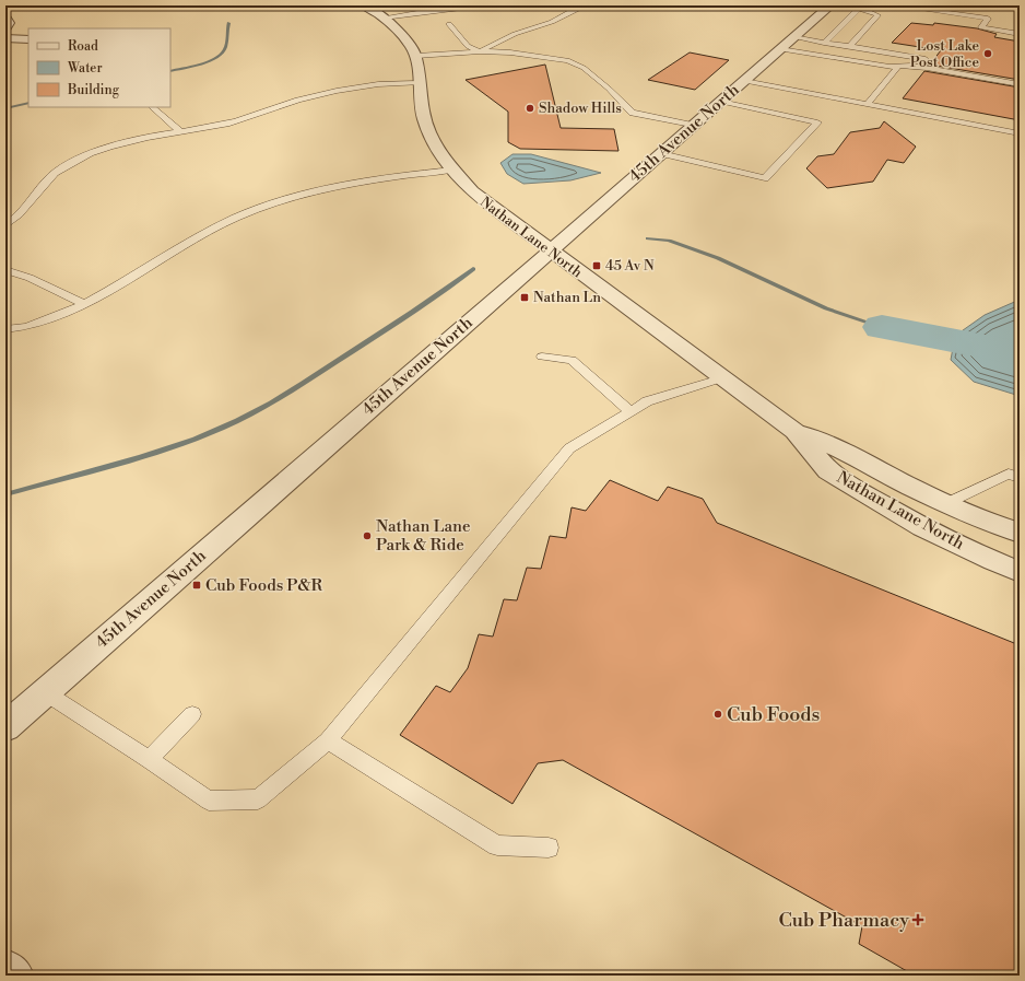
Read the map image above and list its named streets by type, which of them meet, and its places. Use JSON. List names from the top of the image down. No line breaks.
{"streets":{"street":["45th Avenue North","Nathan Lane North"]},"crossings":[["45th Avenue North","Nathan Lane North"]],"places":{"other":["Lost Lake Post Office","Shadow Hills","Nathan Lane Park & Ride","Cub Foods"],"transit":["45 Av N","Nathan Ln","Cub Foods P&R"],"health":["Cub Pharmacy"]},"legend":["Road","Water","Building"]}
